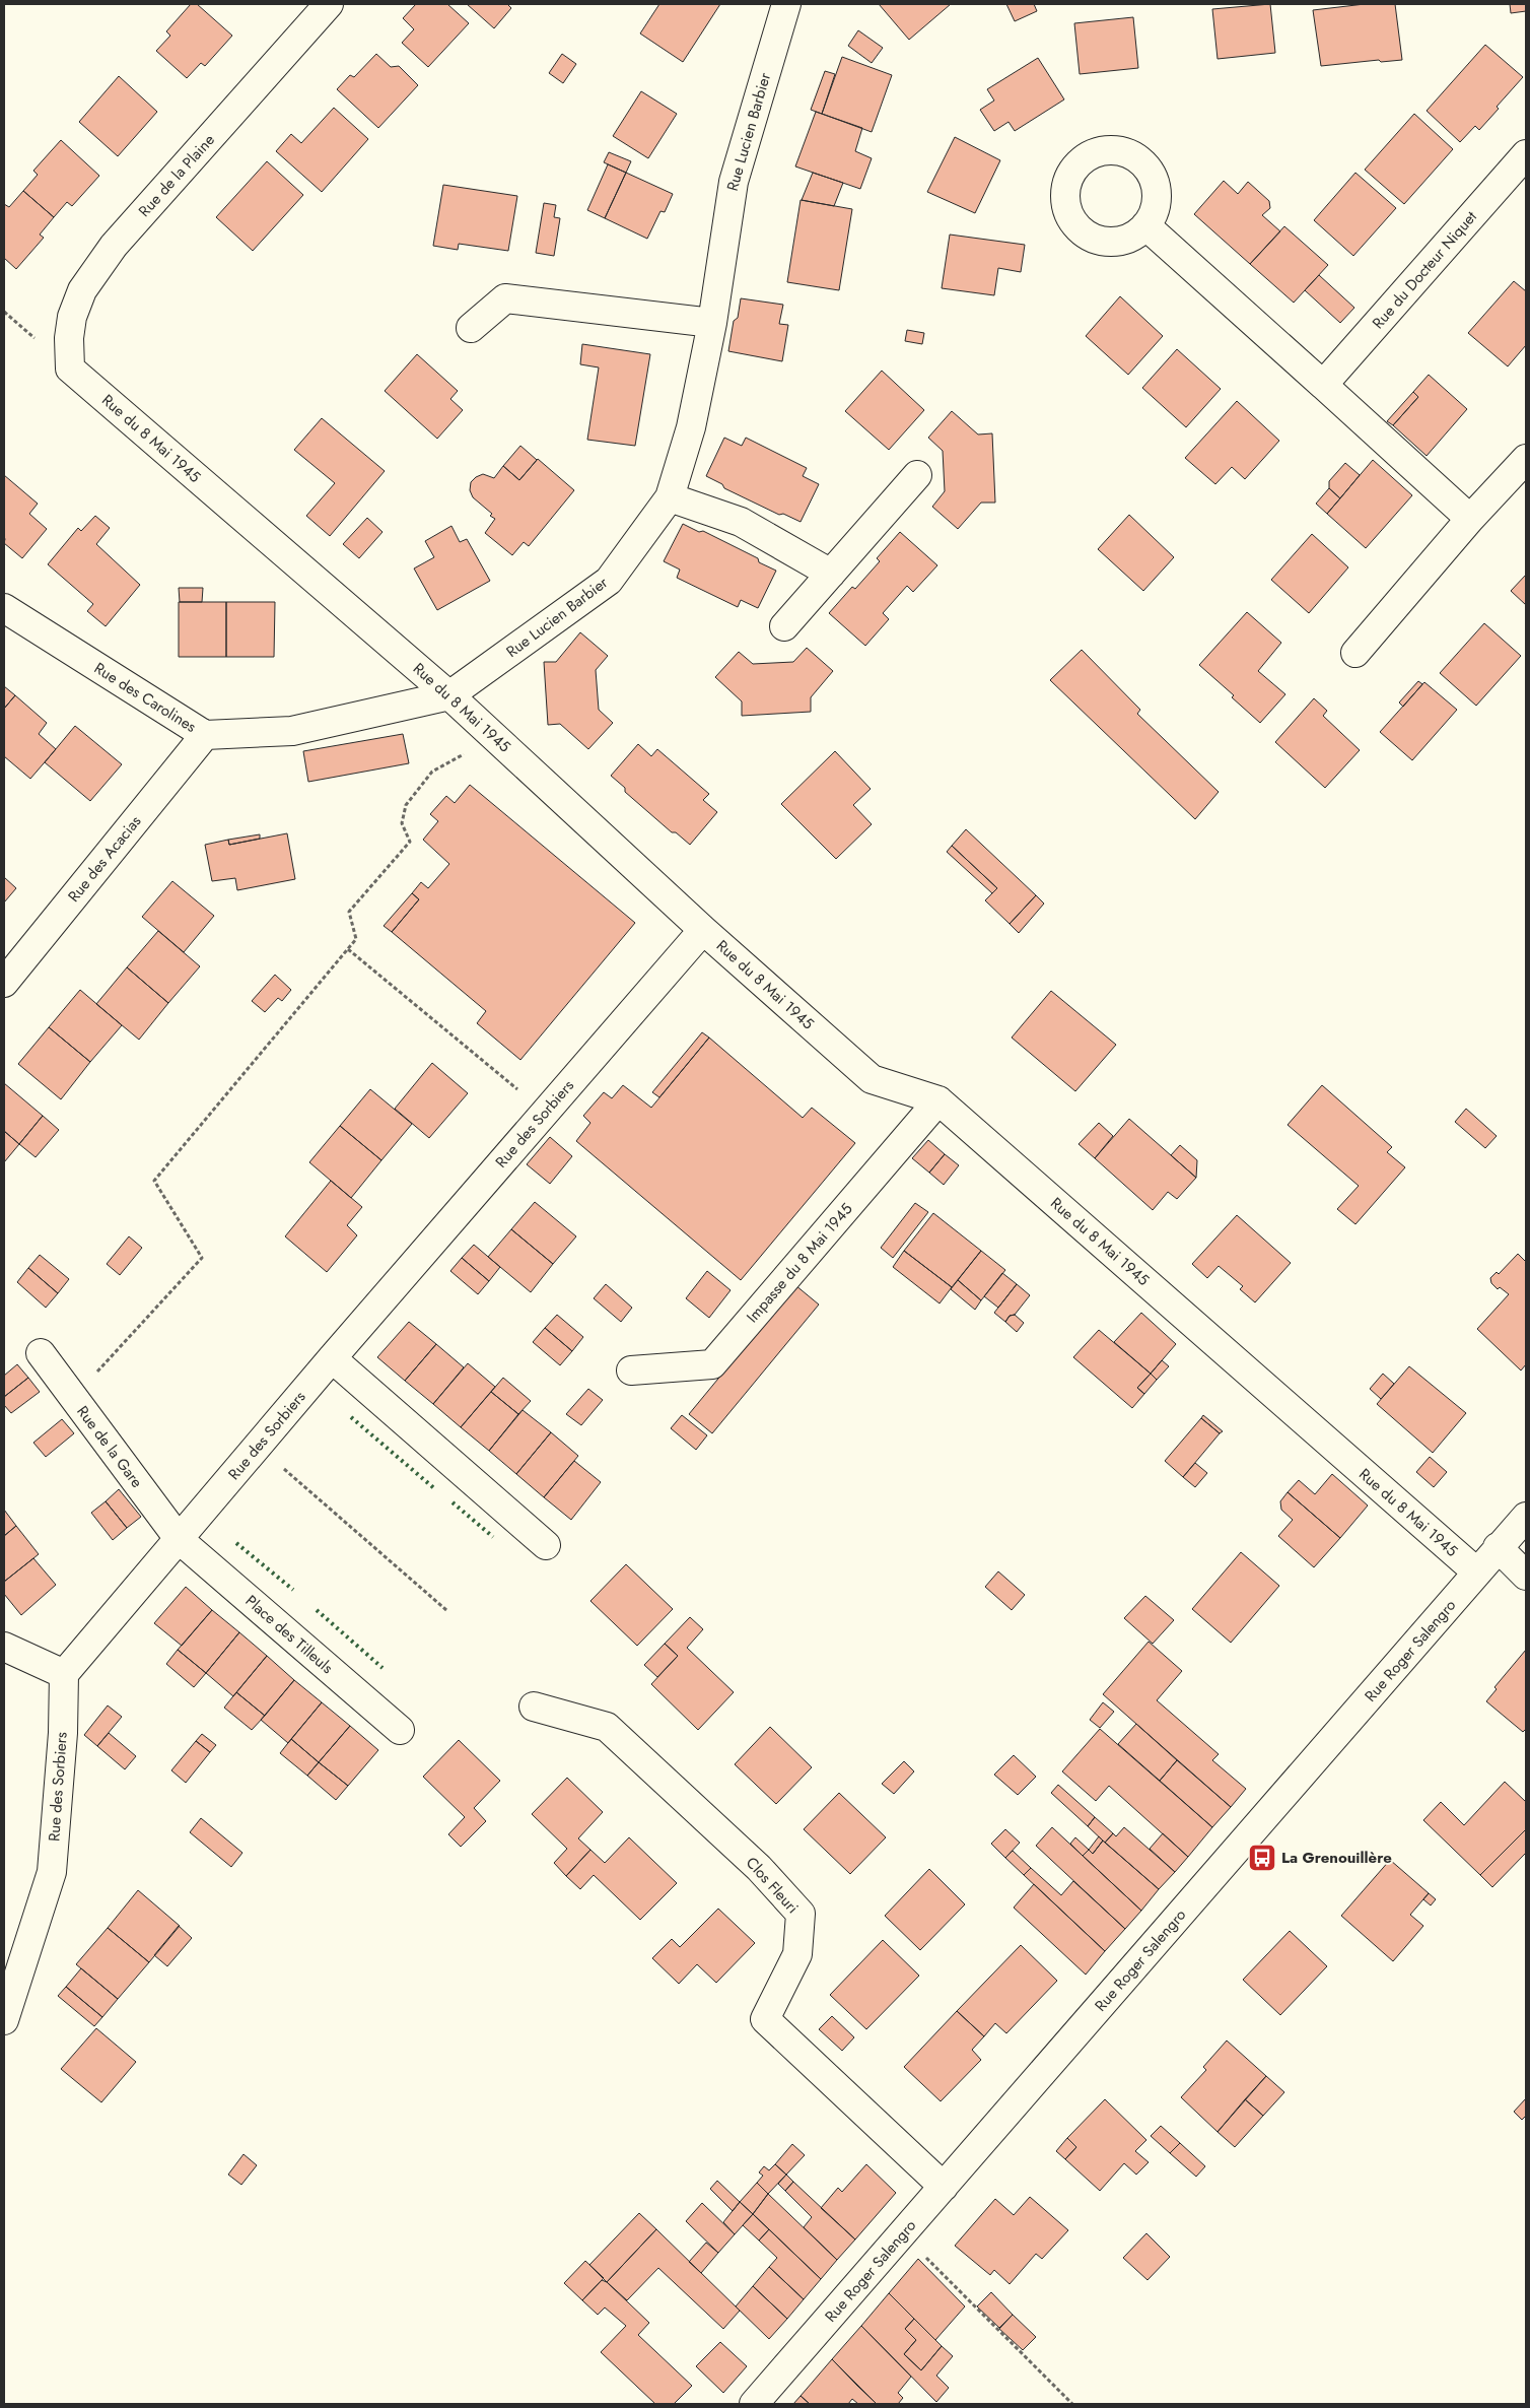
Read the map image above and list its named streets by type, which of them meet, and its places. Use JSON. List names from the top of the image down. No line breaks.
{"streets":{"street":["Rue Lucien Barbier","Rue de la Plaine","Rue du Docteur Niquet","Rue du 8 Mai 1945","Rue des Carolines","Rue des Acacias","Rue des Sorbiers","Impasse du 8 Mai 1945","Rue de la Gare","Place des Tilleuls","Rue Roger Salengro","Clos Fleuri"]},"crossings":[["Rue Lucien Barbier","Rue du 8 Mai 1945"],["Rue Lucien Barbier","Rue des Carolines"],["Rue de la Plaine","Rue du 8 Mai 1945"],["Rue du 8 Mai 1945","Rue des Carolines"],["Rue du 8 Mai 1945","Rue des Sorbiers"],["Rue du 8 Mai 1945","Impasse du 8 Mai 1945"],["Rue du 8 Mai 1945","Rue Roger Salengro"],["Rue des Carolines","Rue des Acacias"],["Rue des Sorbiers","Rue de la Gare"],["Rue des Sorbiers","Place des Tilleuls"],["Rue de la Gare","Place des Tilleuls"],["Rue Roger Salengro","Clos Fleuri"]],"places":{"bus stop":["La Grenouillère"]}}
